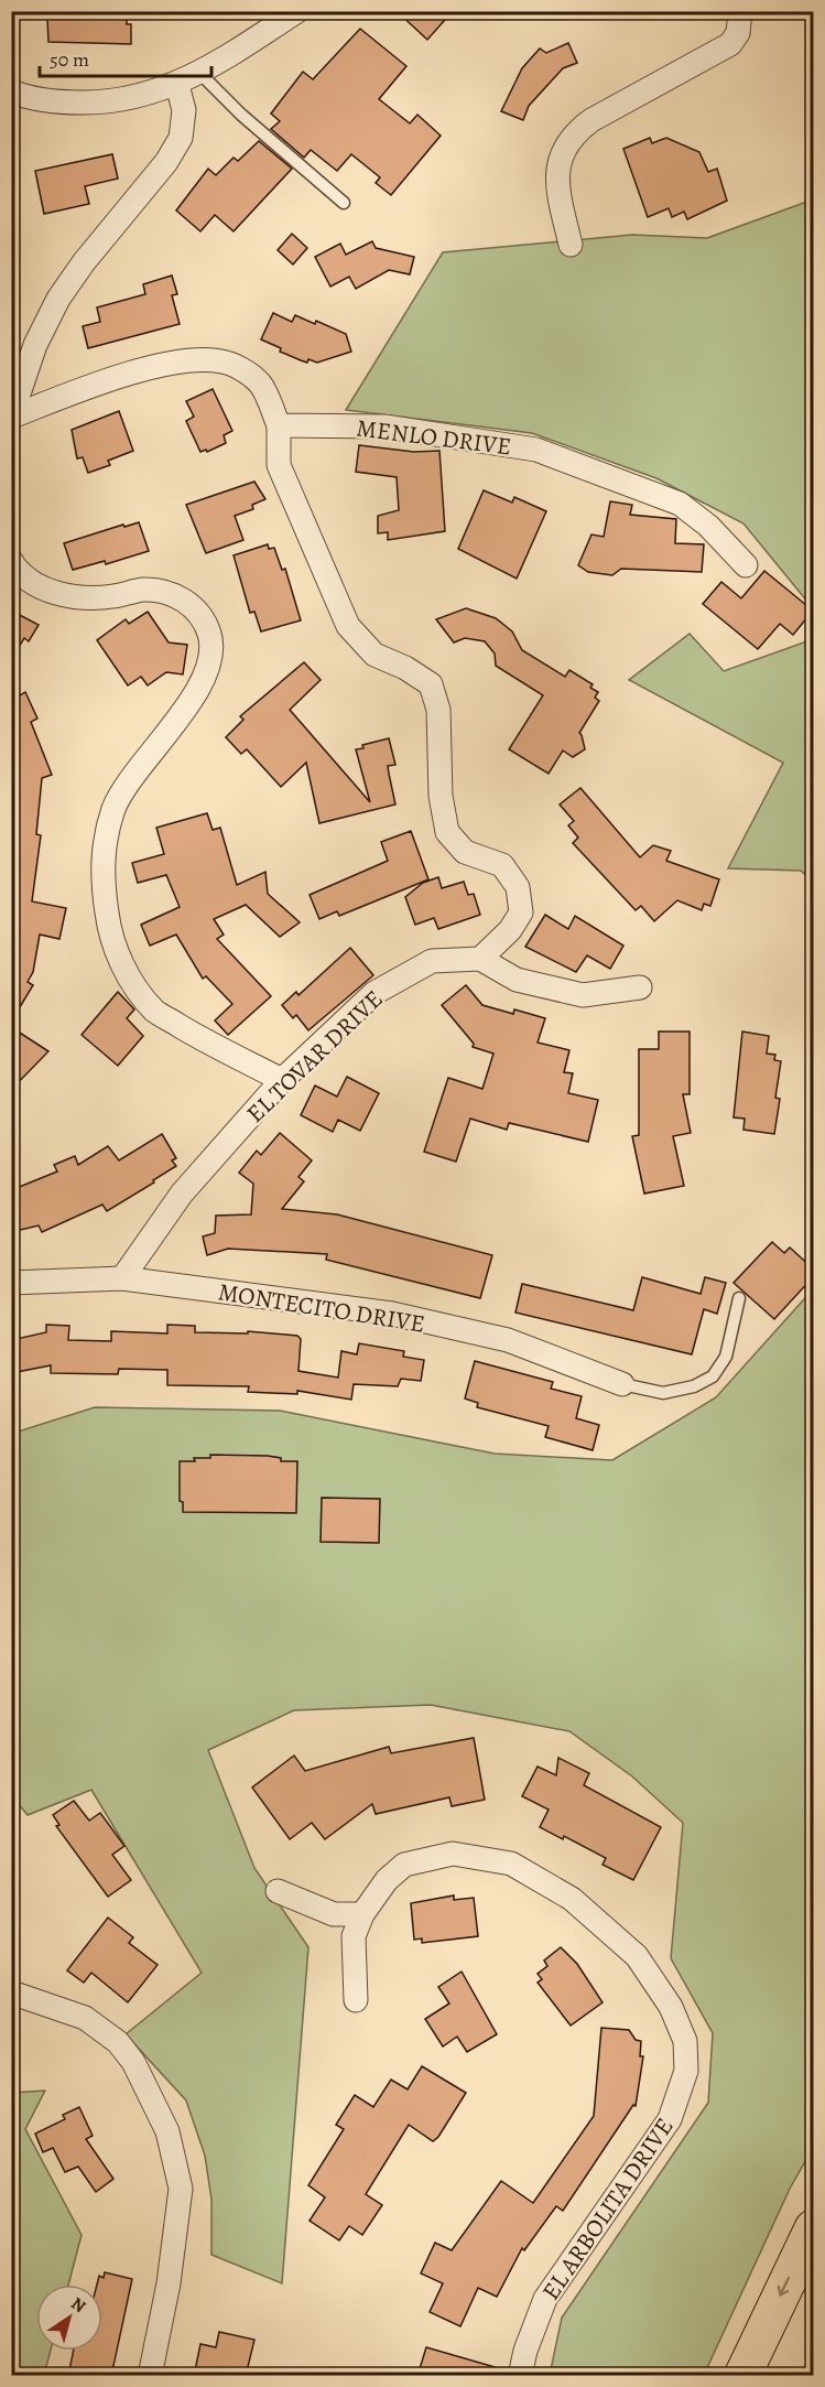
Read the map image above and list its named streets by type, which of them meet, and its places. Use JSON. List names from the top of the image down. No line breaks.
{"streets":{"street":["MENLO DRIVE","EL TOVAR DRIVE","MONTECITO DRIVE","EL ARBOLITA DRIVE"]},"crossings":[["EL TOVAR DRIVE","MONTECITO DRIVE"]],"scale_bar":"50 m","north":"top right"}
